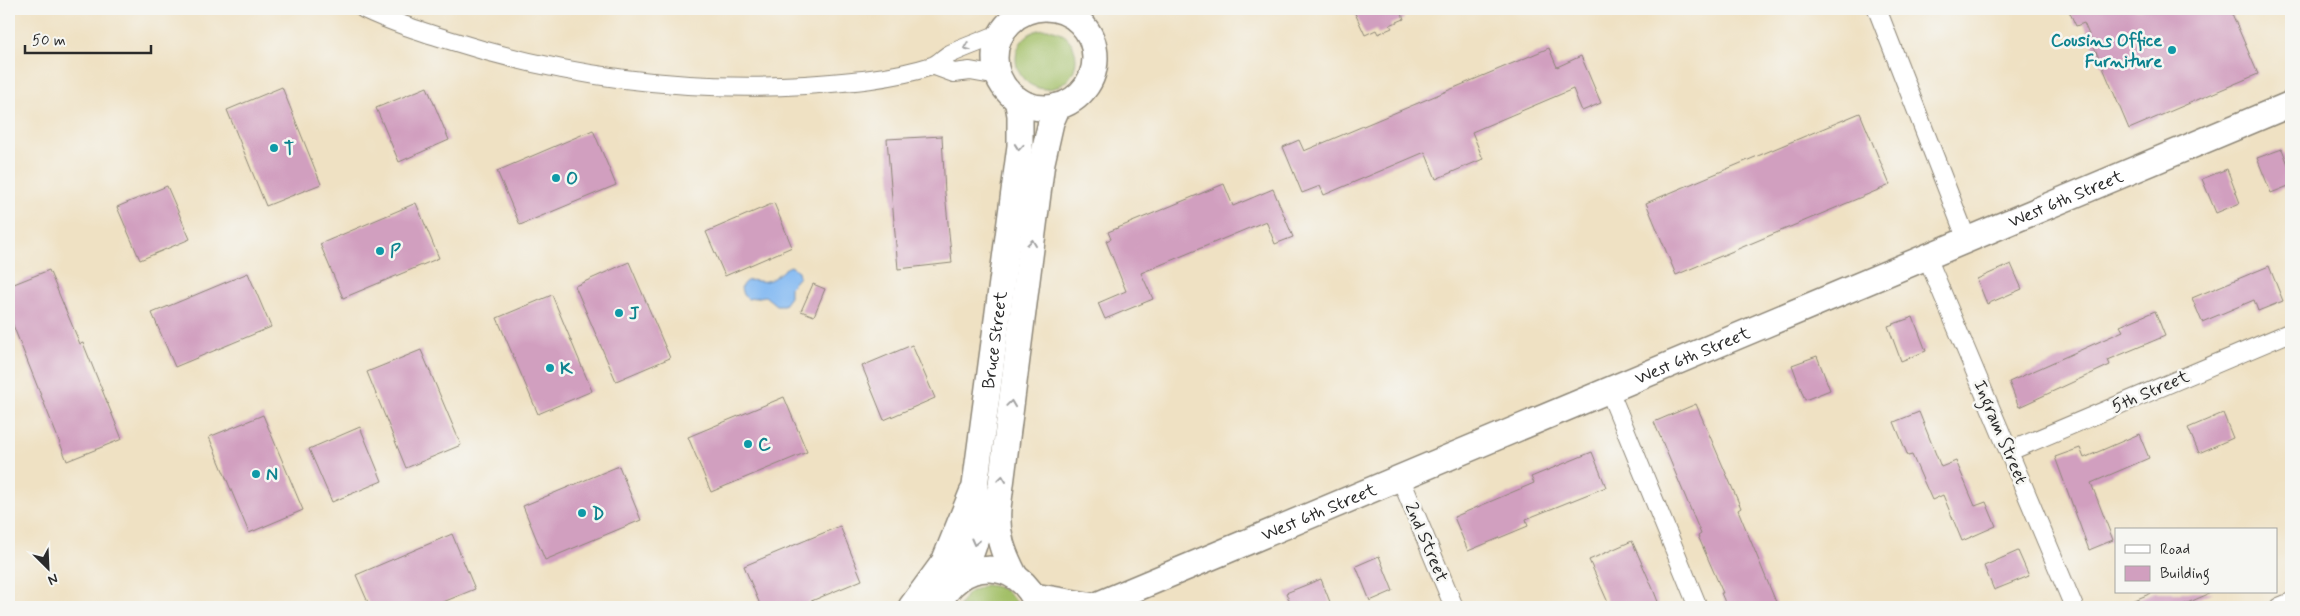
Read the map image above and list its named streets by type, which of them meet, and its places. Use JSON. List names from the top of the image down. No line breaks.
{"streets":{"street":["West 6th Street","Bruce Street","5th Street","Ingram Street","2nd Street"]},"crossings":[["West 6th Street","Ingram Street"],["West 6th Street","2nd Street"],["5th Street","Ingram Street"]],"places":["Cousins Office Furniture","T","O","P","J","K","C","N","D"],"legend":["Road","Building"],"scale_bar":"50 m","north":"bottom right"}
